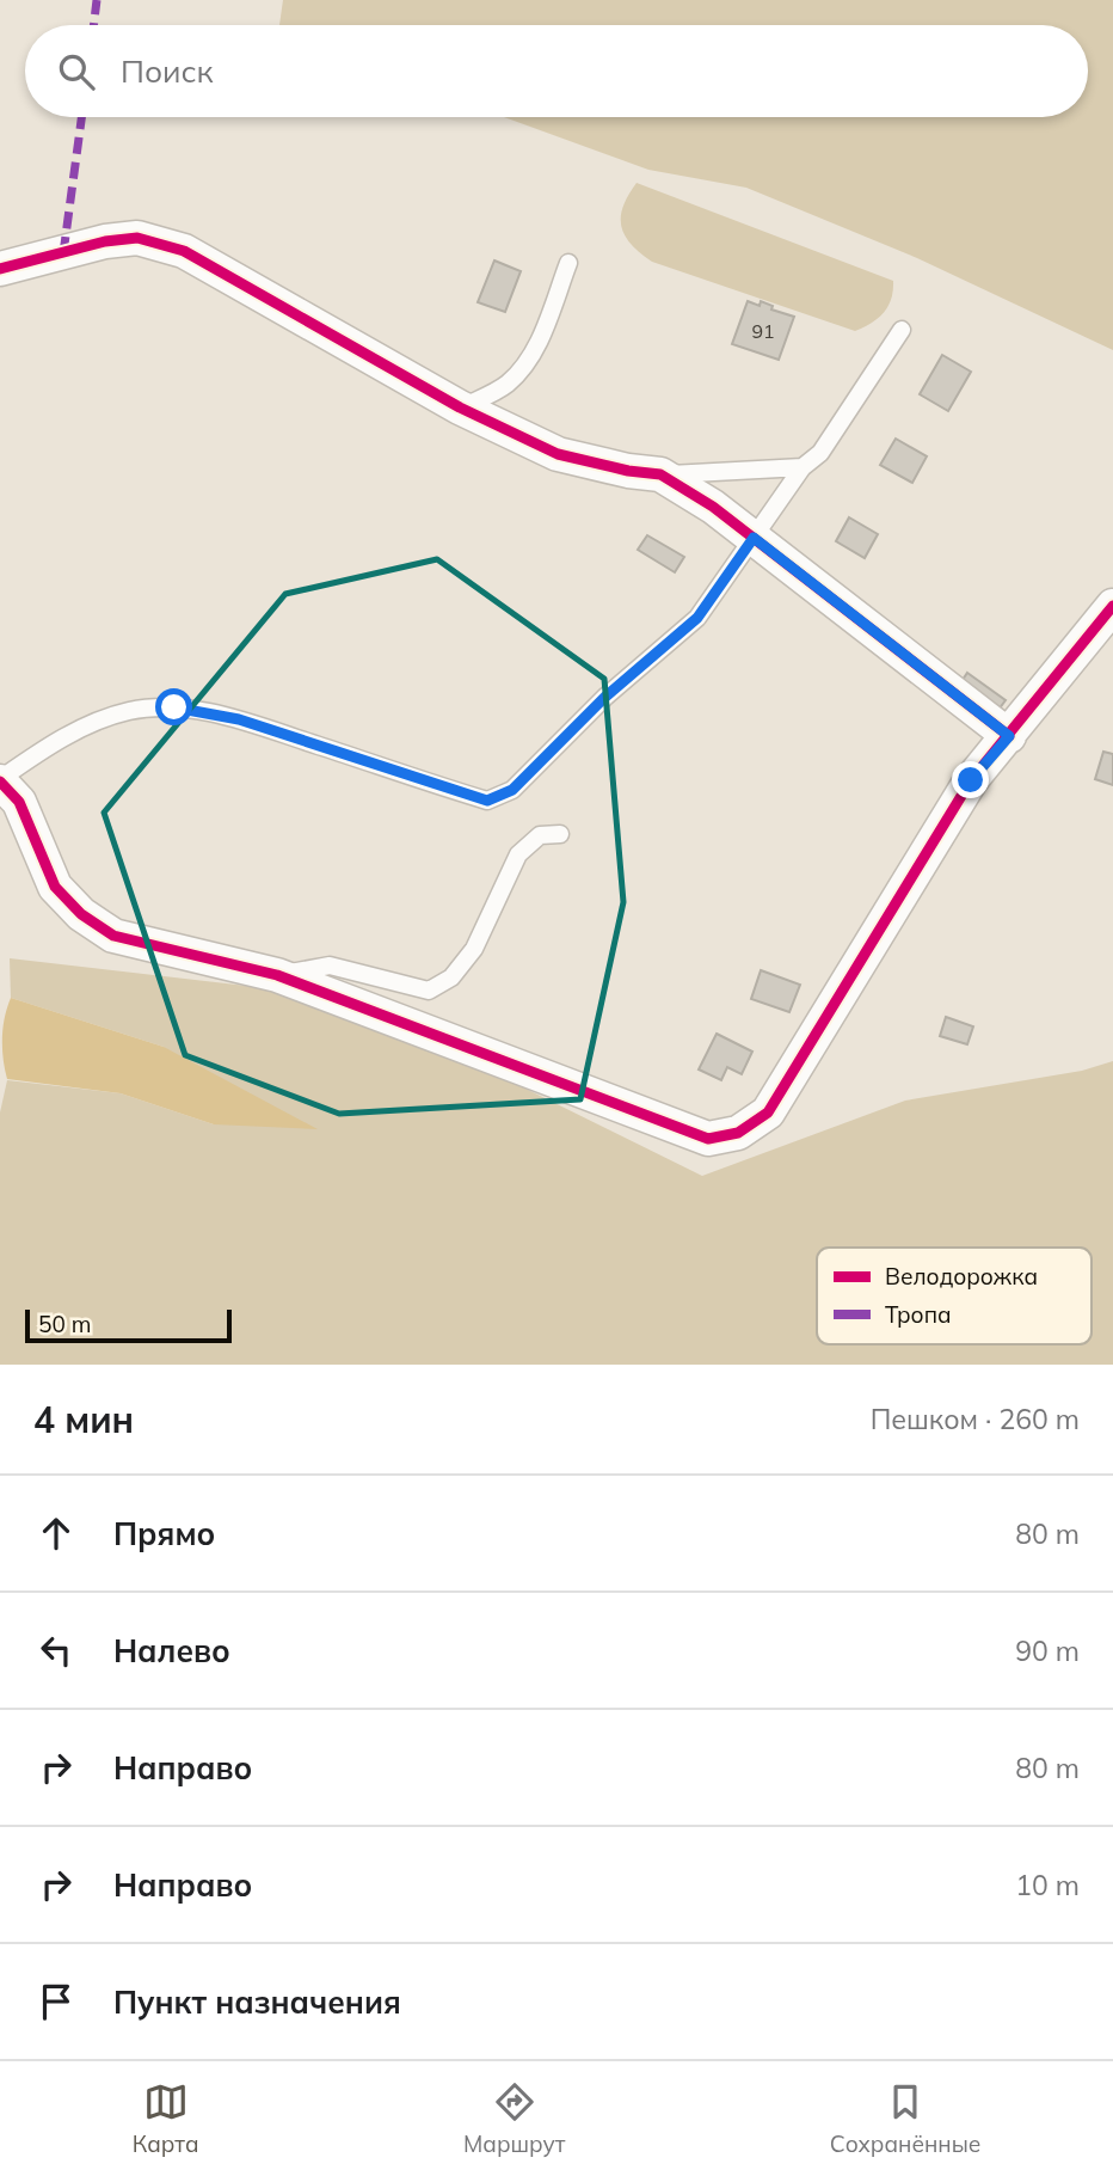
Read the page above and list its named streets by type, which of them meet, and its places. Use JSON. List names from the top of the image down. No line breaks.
{"house_numbers":["91"],"legend":["Велодорожка","Тропа"],"scale_bar":"50 m","page":{"search":"Поиск","scale":"50 m","heading":["4 мин","Пешком · 260 m"],"list":[["Прямо","80 m"],["Налево","90 m"],["Направо","80 m"],["Направо","10 m"],"Пункт назначения"],"nav":["Карта","Маршрут","Сохранённые"]}}
